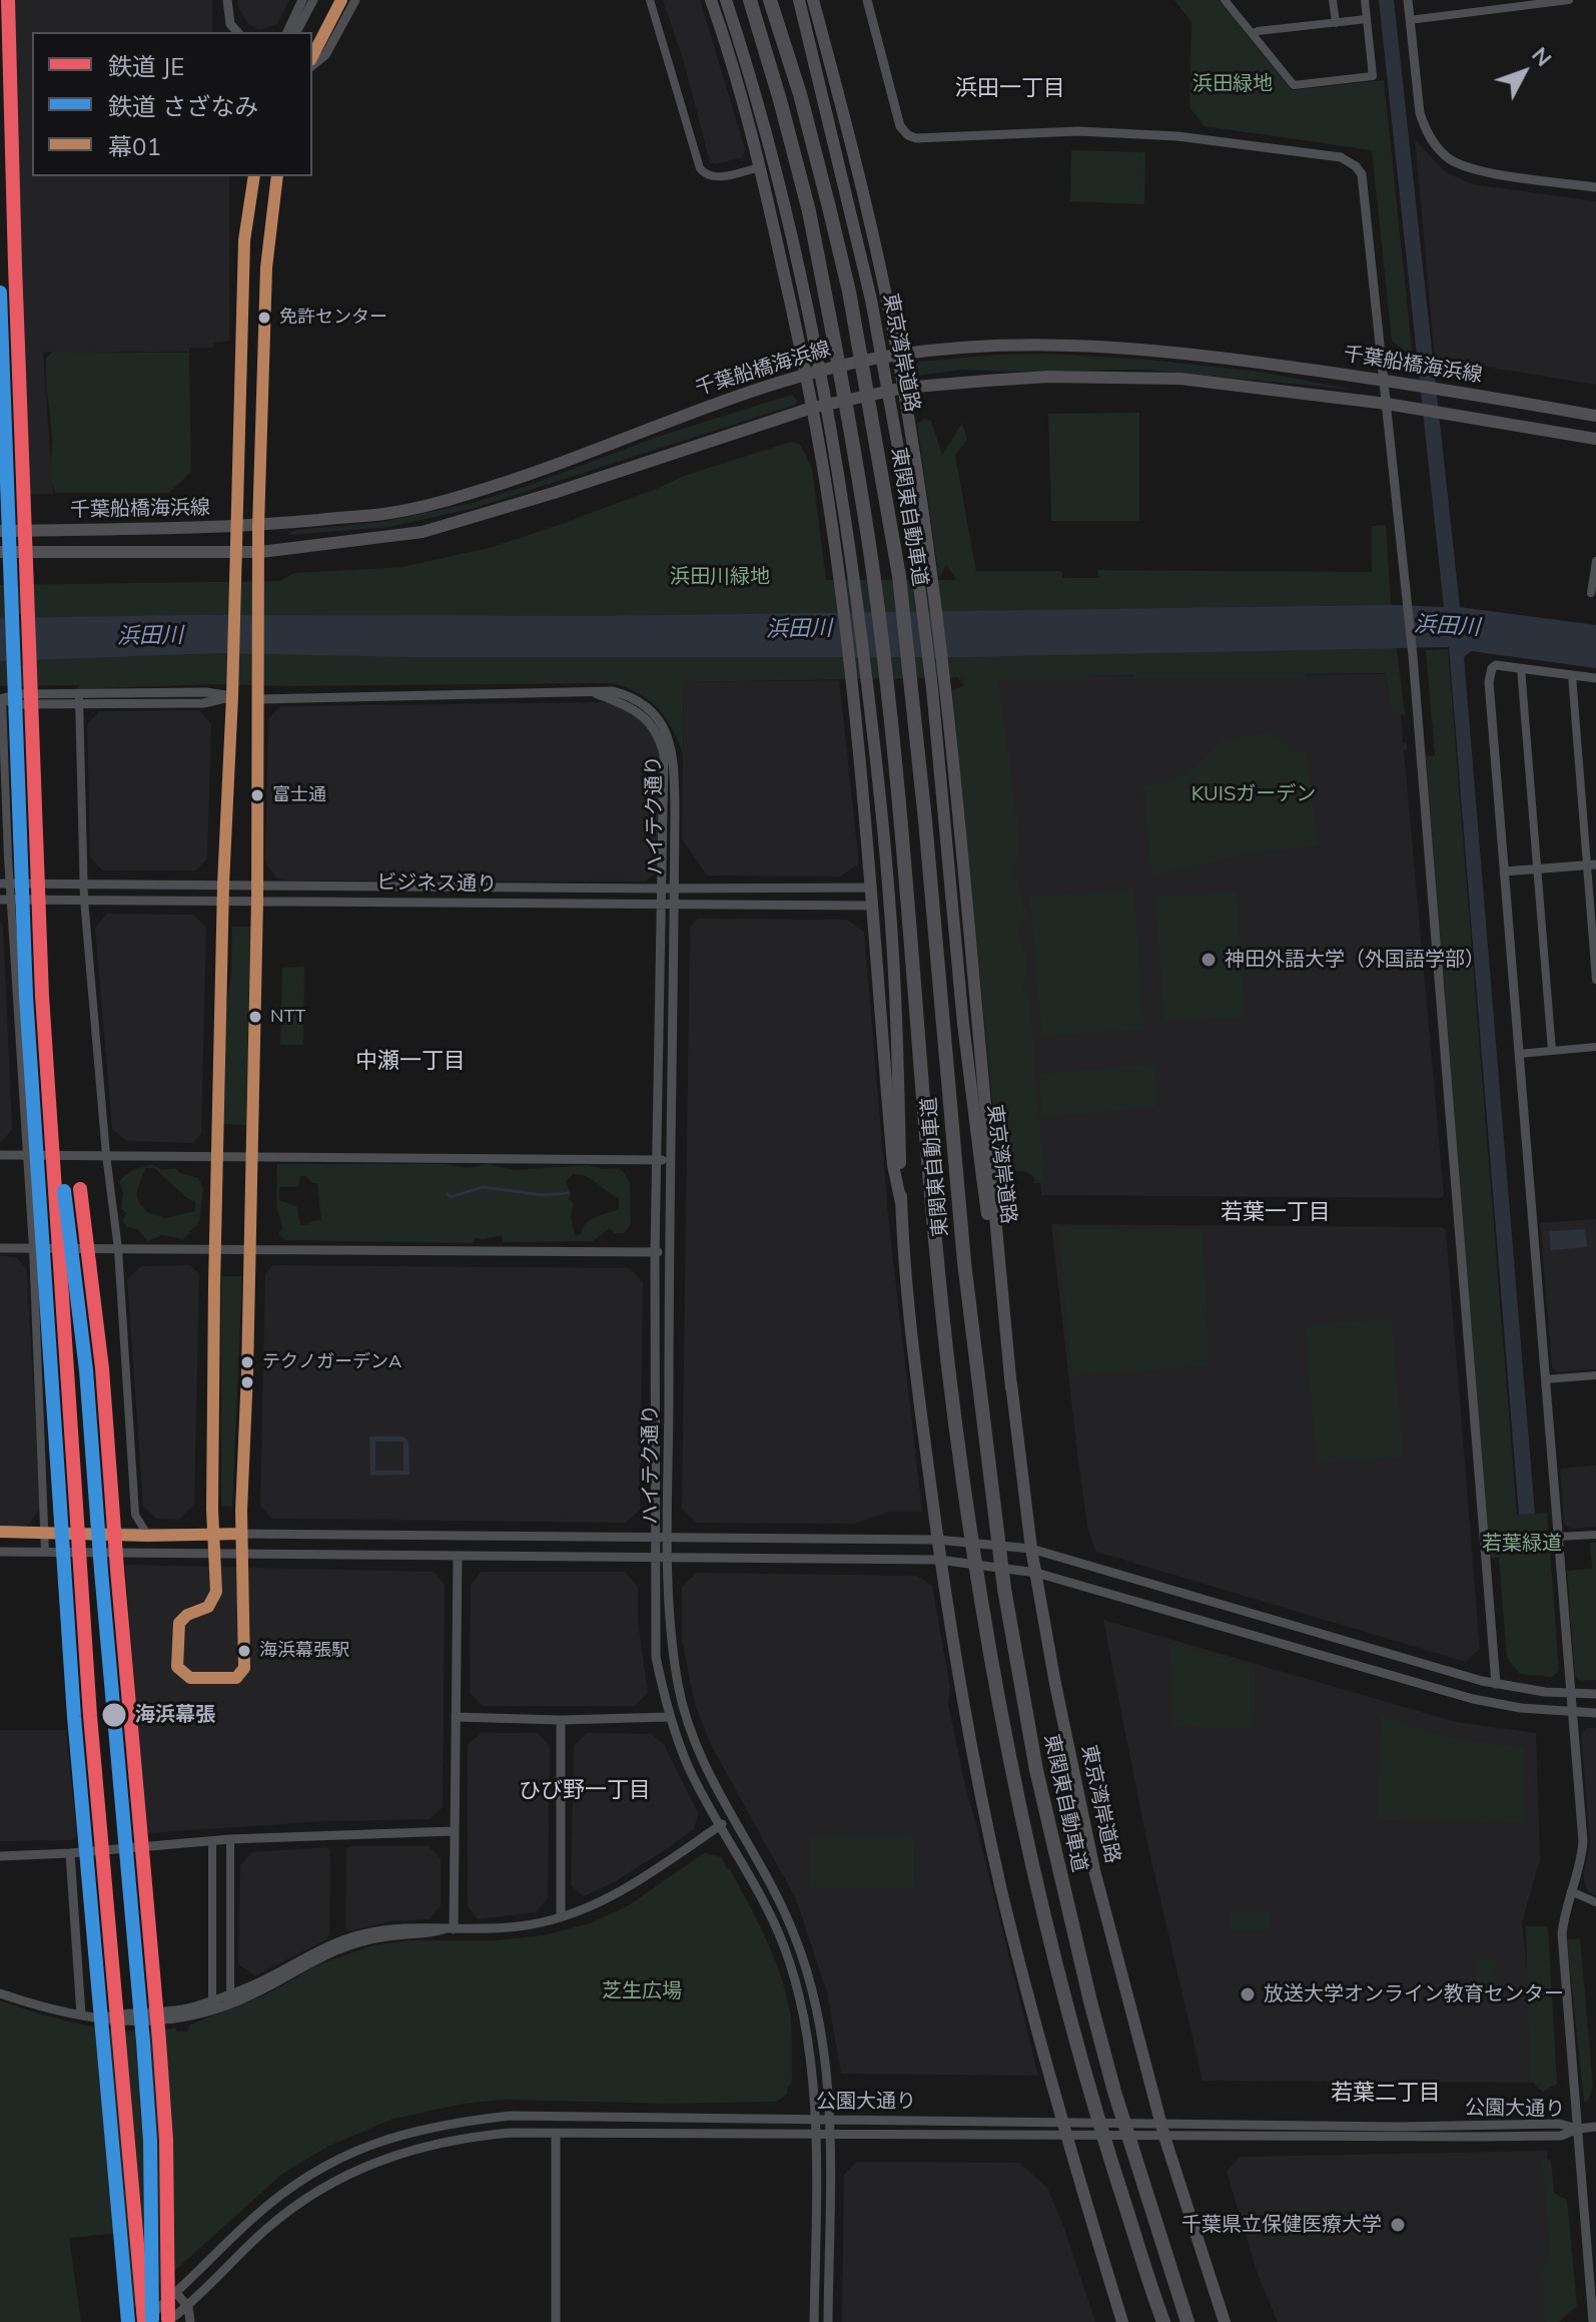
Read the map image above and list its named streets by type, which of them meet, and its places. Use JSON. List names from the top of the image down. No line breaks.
{"streets":{"highway":["東関東自動車道"],"main road":["東京湾岸道路","千葉船橋海浜線"],"street":["ハイテク通り","ビジネス通り","公園大通り"]},"crossings":[["東京湾岸道路","公園大通り"],["ハイテク通り","ビジネス通り"],["ハイテク通り","公園大通り"]],"districts":["浜田一丁目","中瀬一丁目","若葉一丁目","ひび野一丁目","若葉二丁目"],"water":["浜田川"],"parks":["浜田緑地","浜田川緑地","KUISガーデン","若葉緑道","芝生広場"],"places":["免許センター","富士通","神田外語大学（外国語学部）","NTT","テクノガーデンA","海浜幕張駅","海浜幕張","放送大学オンライン教育センター","千葉県立保健医療大学"],"lines":["rail line JE","transit line 幕01","rail line さざなみ"],"legend":["鉄道 JE","鉄道 さざなみ","幕01"],"north":"top right"}
